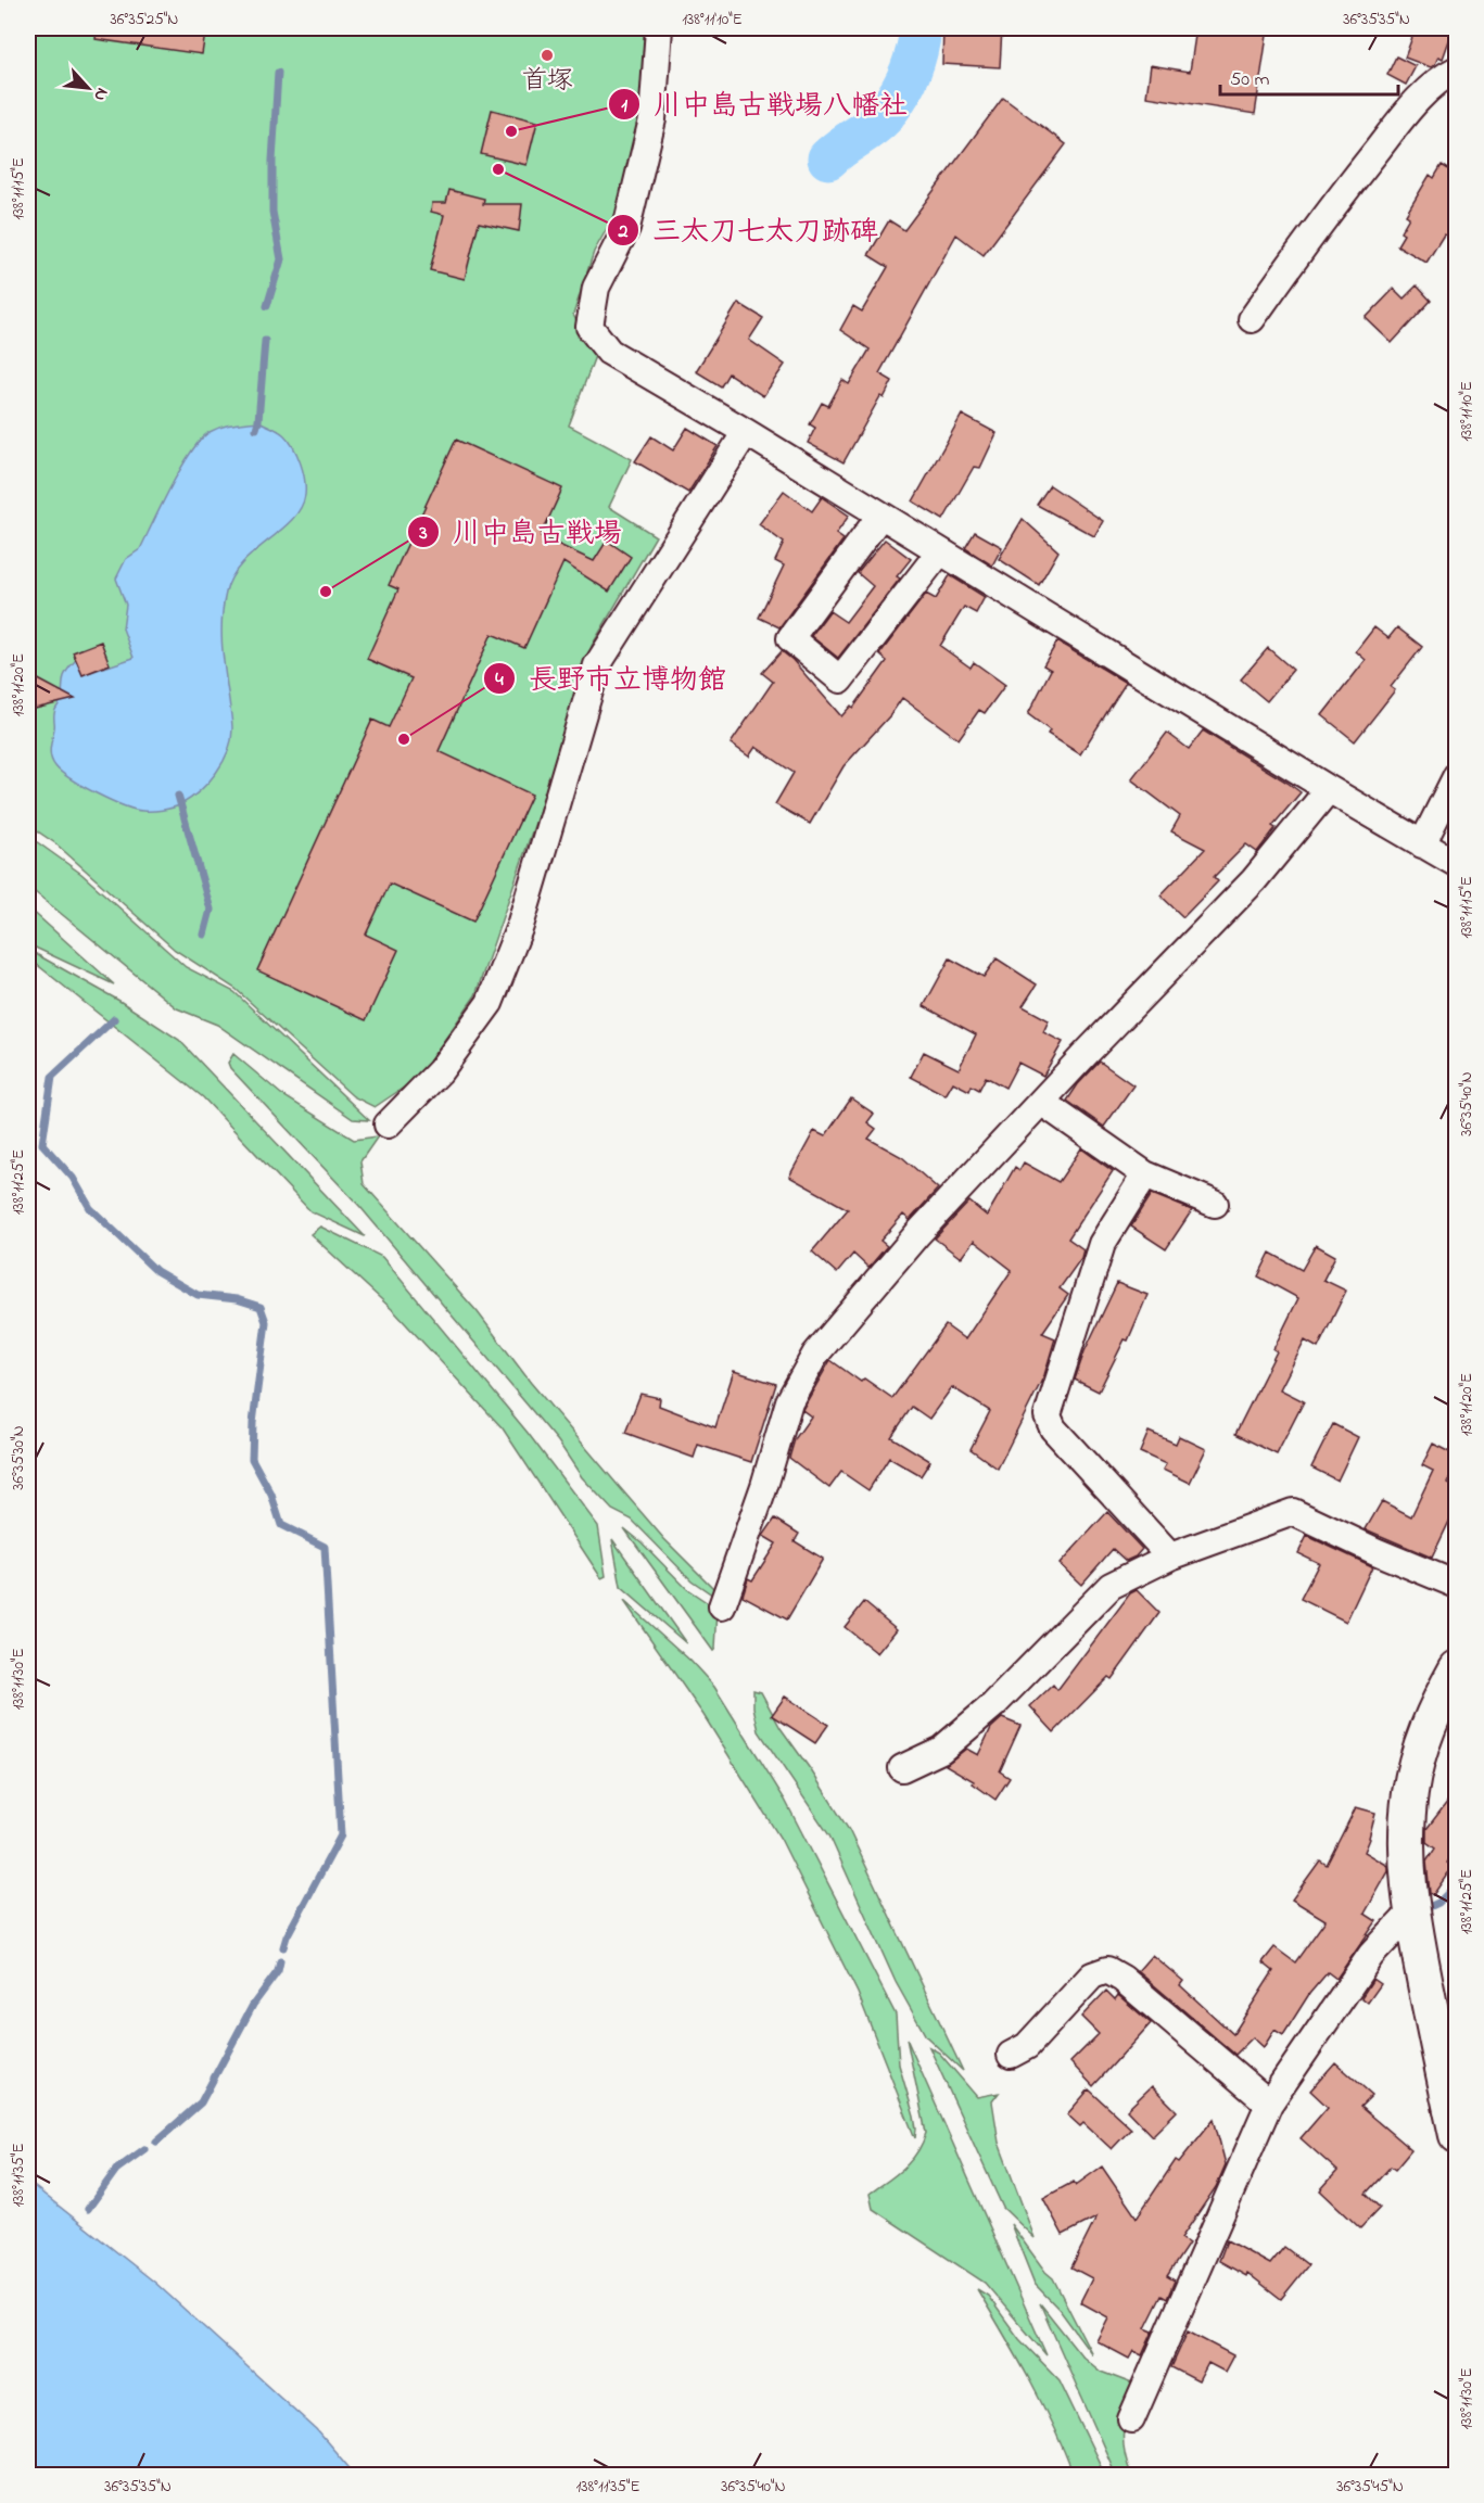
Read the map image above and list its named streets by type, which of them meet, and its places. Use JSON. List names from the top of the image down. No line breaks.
{"places":["首塚","川中島古戦場八幡社","三太刀七太刀跡碑","川中島古戦場","長野市立博物館"],"scale_bar":"50 m","north":"bottom right","coordinates":["36°35'25\"N","138°11'10\"E","36°35'35\"N","138°11'15\"E","138°11'20\"E","36°35'40\"N","138°11'25\"E","36°35'30\"N","138°11'30\"E","138°11'35\"E","36°35'45\"N"]}
